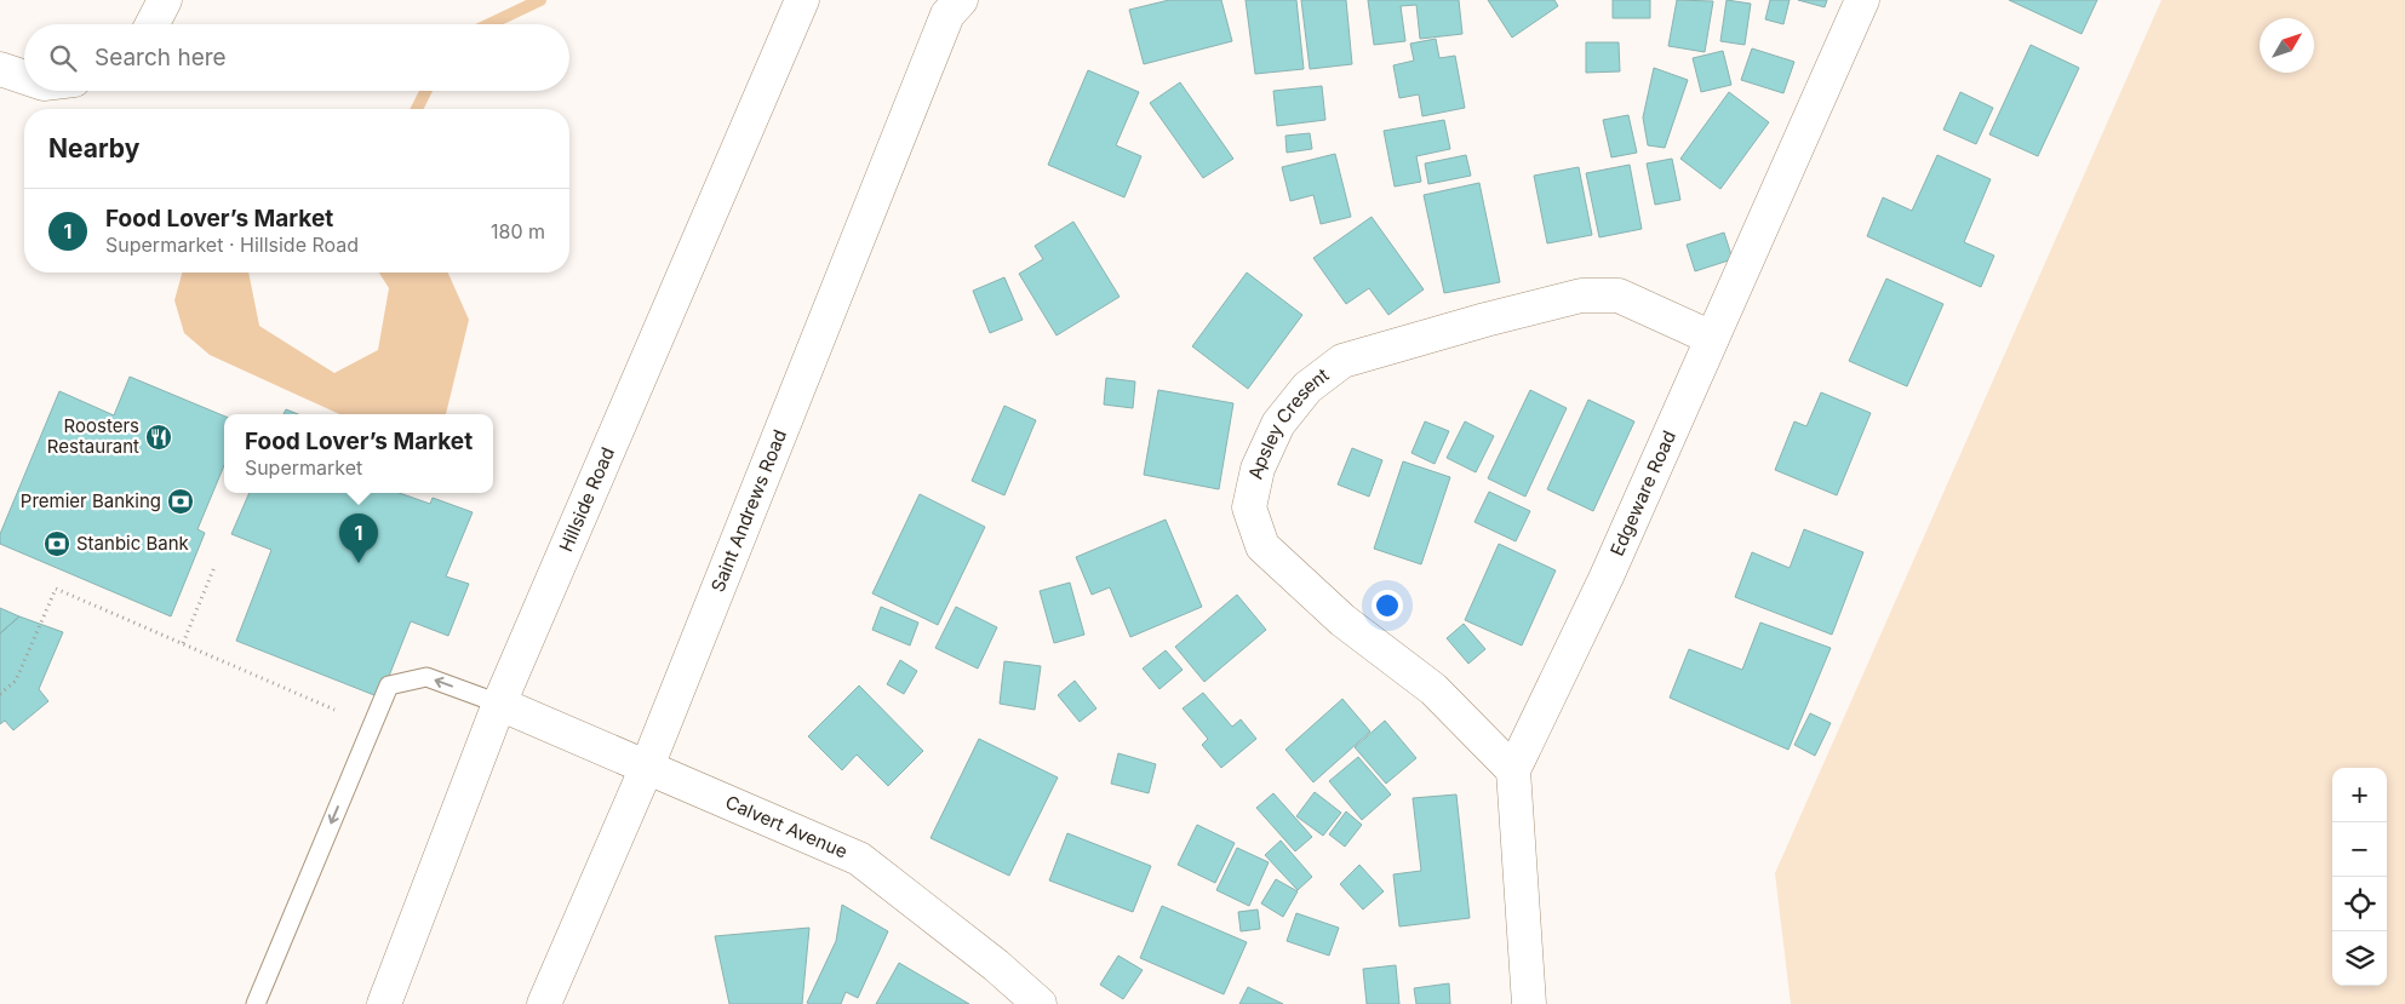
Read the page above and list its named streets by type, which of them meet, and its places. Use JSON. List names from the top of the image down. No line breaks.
{"streets":{"street":["Apsley Cresent","Edgeware Road","Hillside Road","Saint Andrews Road","Calvert Avenue"]},"crossings":[["Apsley Cresent","Edgeware Road"],["Hillside Road","Calvert Avenue"],["Saint Andrews Road","Calvert Avenue"]],"places":{"restaurant":["Roosters Restaurant"],"bank":["Premier Banking","Stanbic Bank"]},"north":"top right","page":{"search":"Search here","heading":"Nearby","list":[{"mark":"1","name":"Food Lover’s Market","note":"Supermarket · Hillside Road","value":"180 m"}],"popup":["Food Lover’s Market","Supermarket"],"pins":"1","map_buttons":["+","−"]}}
